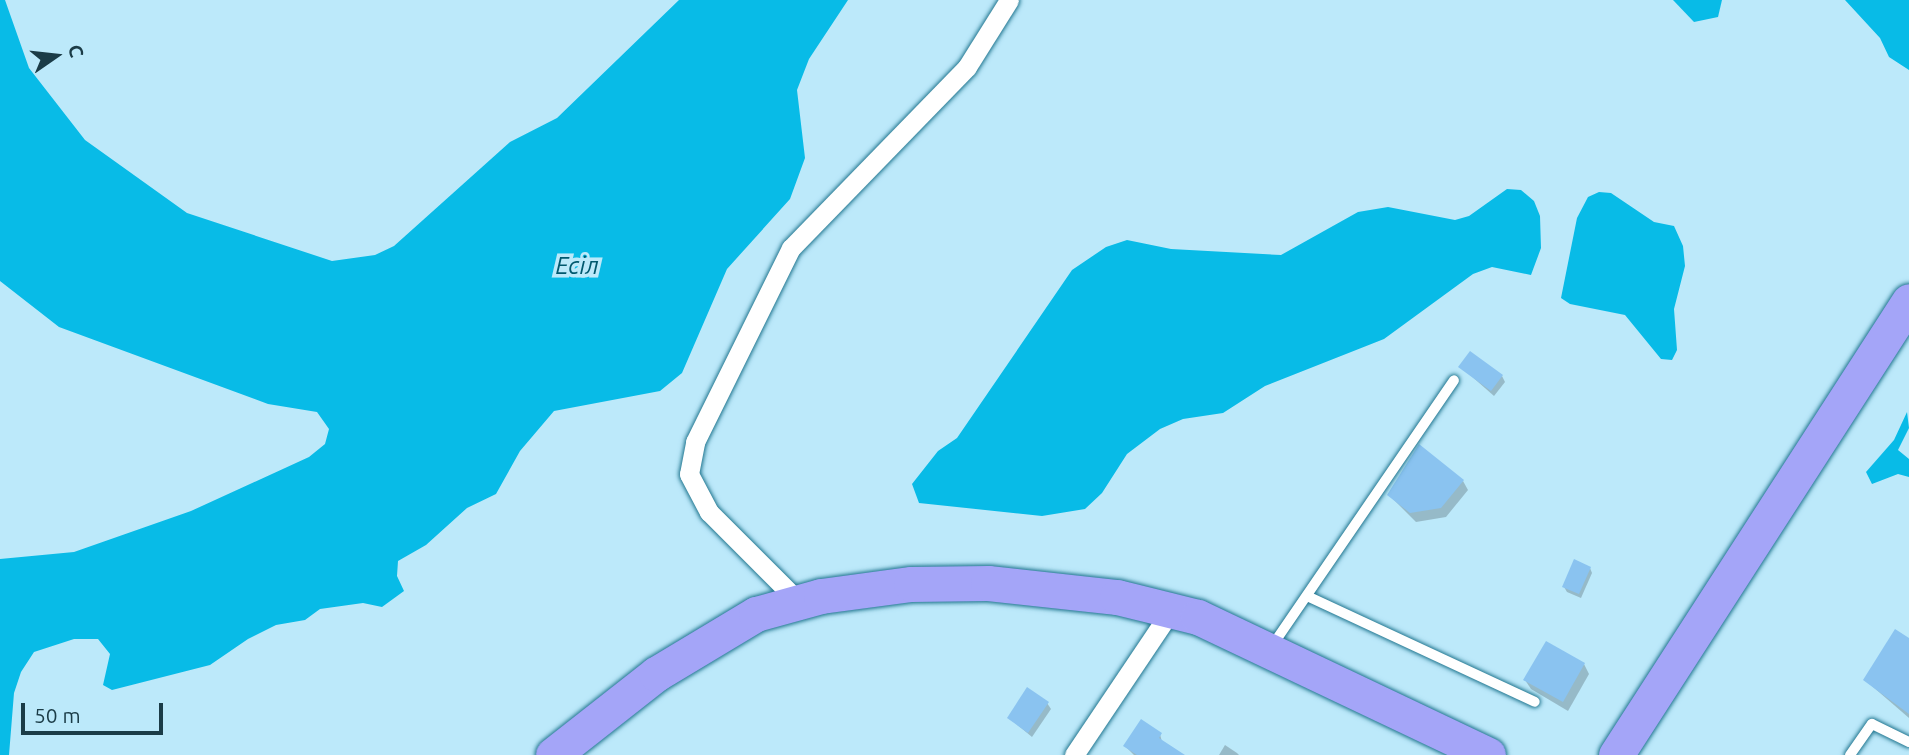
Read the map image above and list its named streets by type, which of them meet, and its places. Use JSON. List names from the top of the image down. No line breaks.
{"water":["Есіл"],"scale_bar":"50 m","north":"right"}
